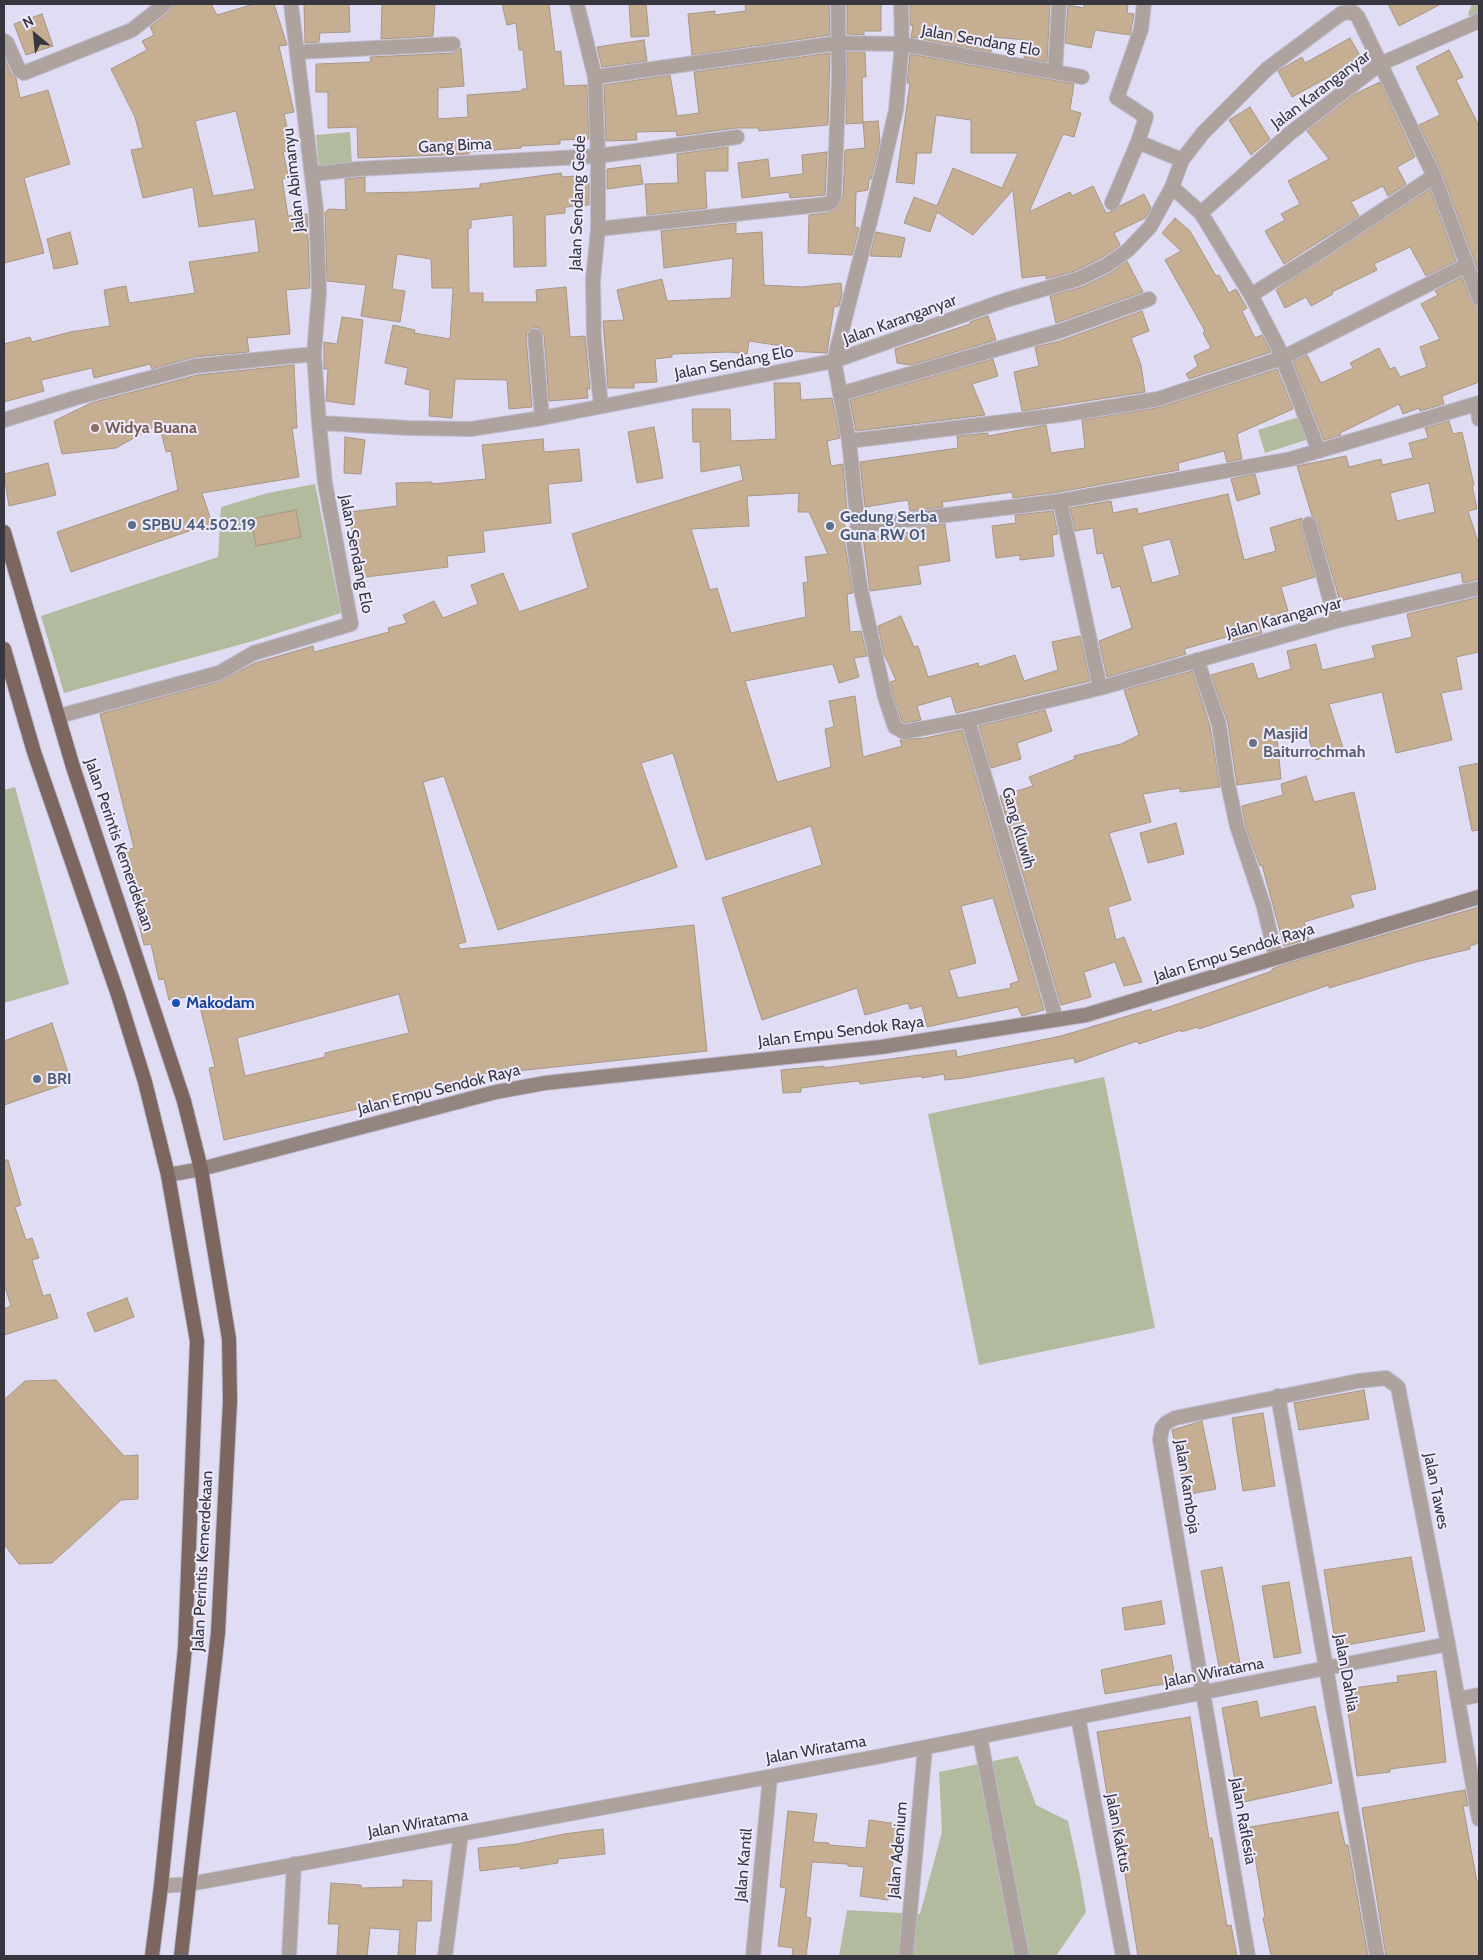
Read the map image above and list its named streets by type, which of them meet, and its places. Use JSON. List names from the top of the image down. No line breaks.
{"streets":{"highway":["Jalan Perintis Kemerdekaan"],"main road":["Jalan Empu Sendok Raya"],"street":["Jalan Sendang Elo","Jalan Karanganyar","Gang Bima","Jalan Abimanyu","Jalan Sendang Gede","Gang Kluwih","Jalan Kamboja","Jalan Tawes","Jalan Wiratama","Jalan Dahlia","Jalan Raflesia","Jalan Kaktus","Jalan Adenium","Jalan Kantil"]},"crossings":[["Jalan Sendang Elo","Jalan Karanganyar"],["Jalan Sendang Elo","Jalan Abimanyu"],["Jalan Sendang Elo","Jalan Sendang Gede"],["Jalan Sendang Elo","Jalan Perintis Kemerdekaan"],["Jalan Karanganyar","Gang Kluwih"],["Gang Bima","Jalan Abimanyu"],["Gang Bima","Jalan Sendang Gede"],["Gang Kluwih","Jalan Empu Sendok Raya"],["Jalan Perintis Kemerdekaan","Jalan Empu Sendok Raya"],["Jalan Perintis Kemerdekaan","Jalan Wiratama"],["Jalan Kamboja","Jalan Tawes"],["Jalan Kamboja","Jalan Wiratama"],["Jalan Kamboja","Jalan Dahlia"],["Jalan Kamboja","Jalan Raflesia"],["Jalan Tawes","Jalan Wiratama"],["Jalan Wiratama","Jalan Dahlia"],["Jalan Wiratama","Jalan Raflesia"],["Jalan Wiratama","Jalan Kaktus"],["Jalan Wiratama","Jalan Adenium"],["Jalan Wiratama","Jalan Kantil"]],"places":["Widya Buana","SPBU 44.502.19","Gedung Serba Guna RW 01","Masjid Baiturrochmah","Makodam","BRI"],"north":"top left"}
